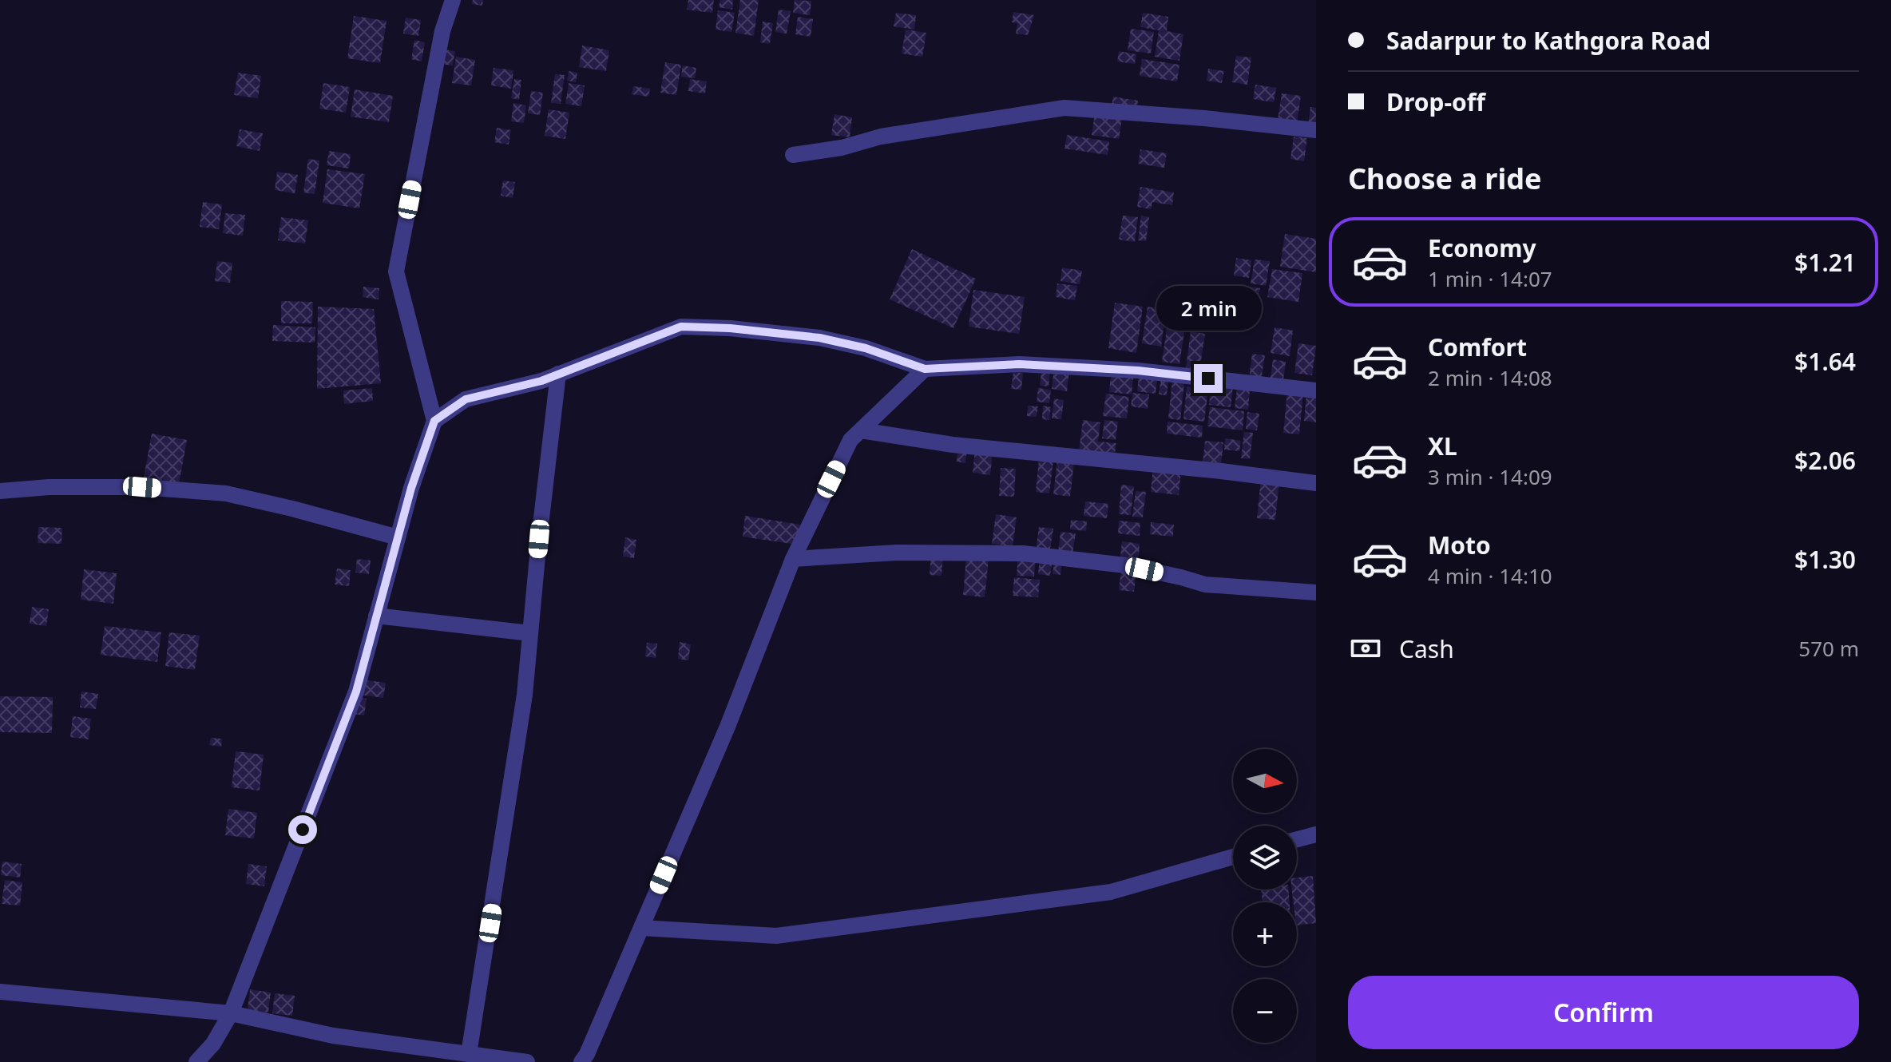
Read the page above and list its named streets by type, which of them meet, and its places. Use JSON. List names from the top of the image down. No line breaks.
{"north":"right","page":{"banner":["Sadarpur to Kathgora Road","Drop-off"],"heading":"Choose a ride","list":[{"name":"Economy","note":"1 min · 14:07","value":"$1.21"},{"name":"Comfort","note":"2 min · 14:08","value":"$1.64"},{"name":"XL","note":"3 min · 14:09","value":"$2.06"},{"name":"Moto","note":"4 min · 14:10","value":"$1.30"}],"bubble":"2 min","pay":["Cash","570 m"],"map_buttons":["+","−"],"buttons":"Confirm"}}
